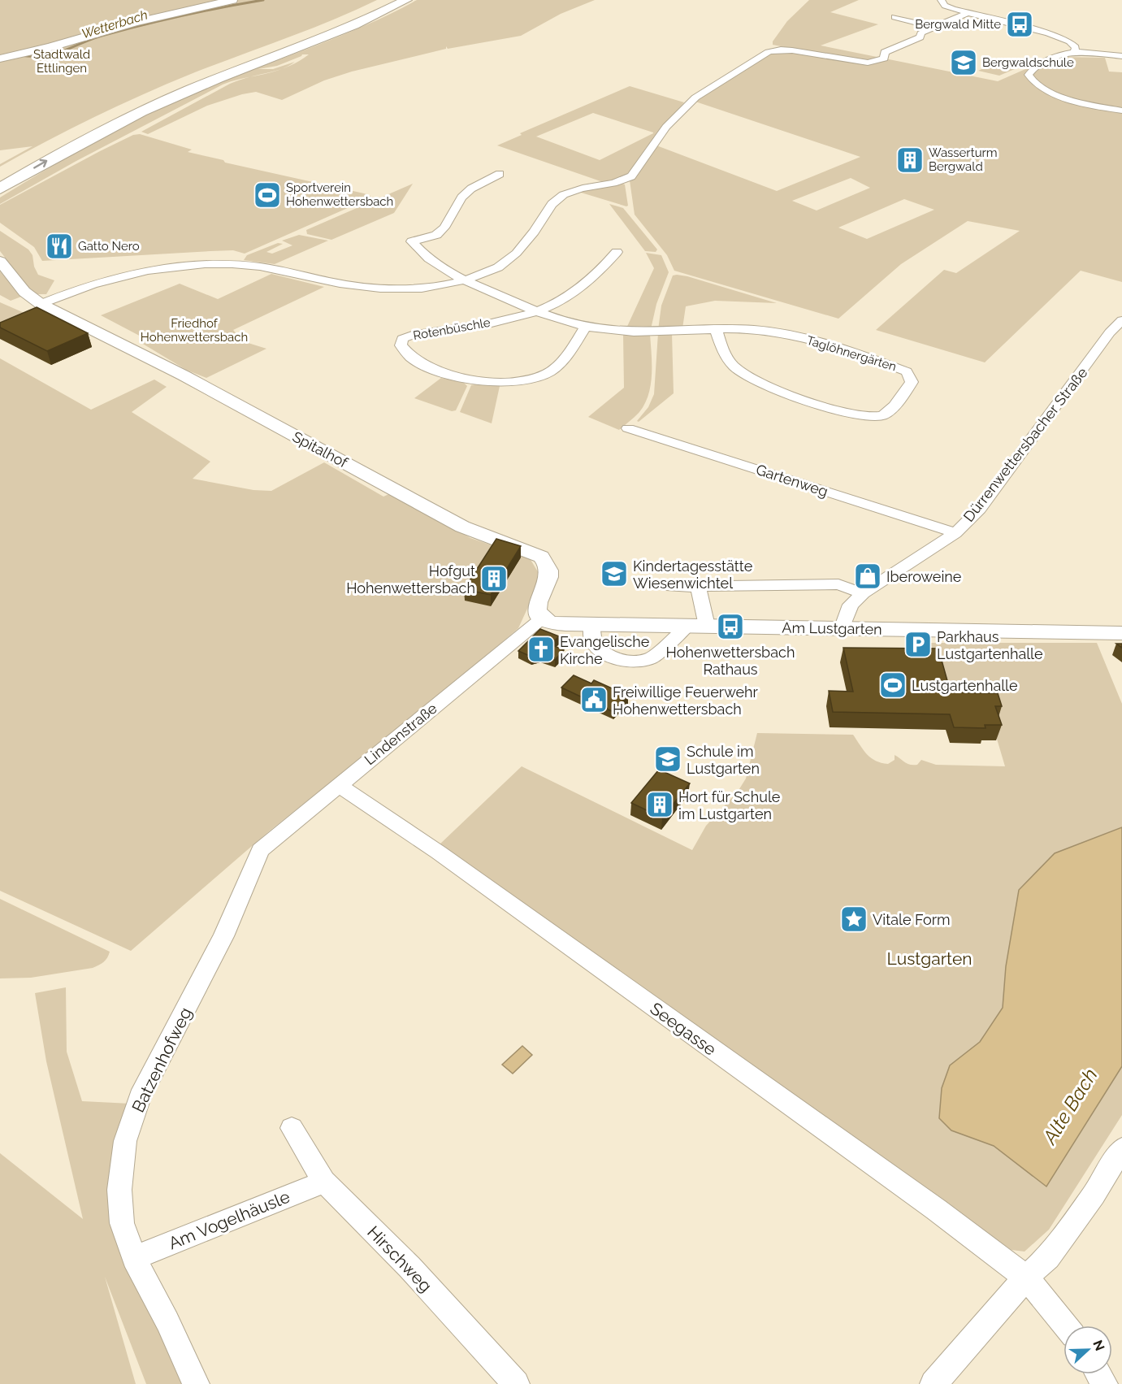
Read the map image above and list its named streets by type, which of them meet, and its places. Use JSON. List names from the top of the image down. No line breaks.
{"streets":{"street":["Rotenbüschle","Taglöhnergärten","Dürrenwettersbacher Straße","Spitalhof","Gartenweg","Am Lustgarten","Lindenstraße","Seegasse","Batzenhofweg","Am Vogelhäusle","Hirschweg"]},"crossings":[["Rotenbüschle","Taglöhnergärten"],["Dürrenwettersbacher Straße","Gartenweg"],["Dürrenwettersbacher Straße","Am Lustgarten"],["Spitalhof","Am Lustgarten"],["Spitalhof","Lindenstraße"],["Am Lustgarten","Lindenstraße"],["Lindenstraße","Seegasse"],["Lindenstraße","Batzenhofweg"],["Batzenhofweg","Am Vogelhäusle"],["Am Vogelhäusle","Hirschweg"]],"water":["Wetterbach","Alte Bach"],"parks":["Stadtwald Ettlingen","Friedhof Hohenwettersbach","Lustgarten"],"places":{"bus stop":["Bergwald Mitte","Hohenwettersbach Rathaus"],"school or university":["Bergwaldschule","Kindertagesstätte Wiesenwichtel","Schule im Lustgarten"],"building":["Wasserturm Bergwald","Hofgut Hohenwettersbach","Hort für Schule im Lustgarten"],"sports":["Sportverein Hohenwettersbach","Lustgartenhalle"],"restaurant":["Gatto Nero"],"shop":["Iberoweine"],"parking":["Parkhaus Lustgartenhalle"],"church":["Evangelische Kirche"],"public building":["Freiwillige Feuerwehr Hohenwettersbach"],"place":["Vitale Form"]},"north":"right"}
